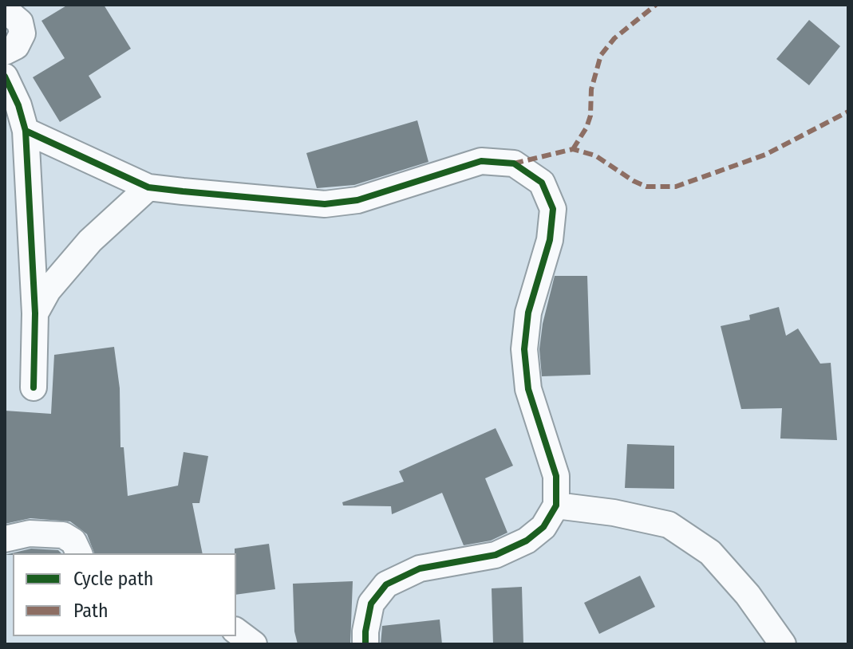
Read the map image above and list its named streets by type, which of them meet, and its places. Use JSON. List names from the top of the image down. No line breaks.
{"legend":["Cycle path","Path"]}
